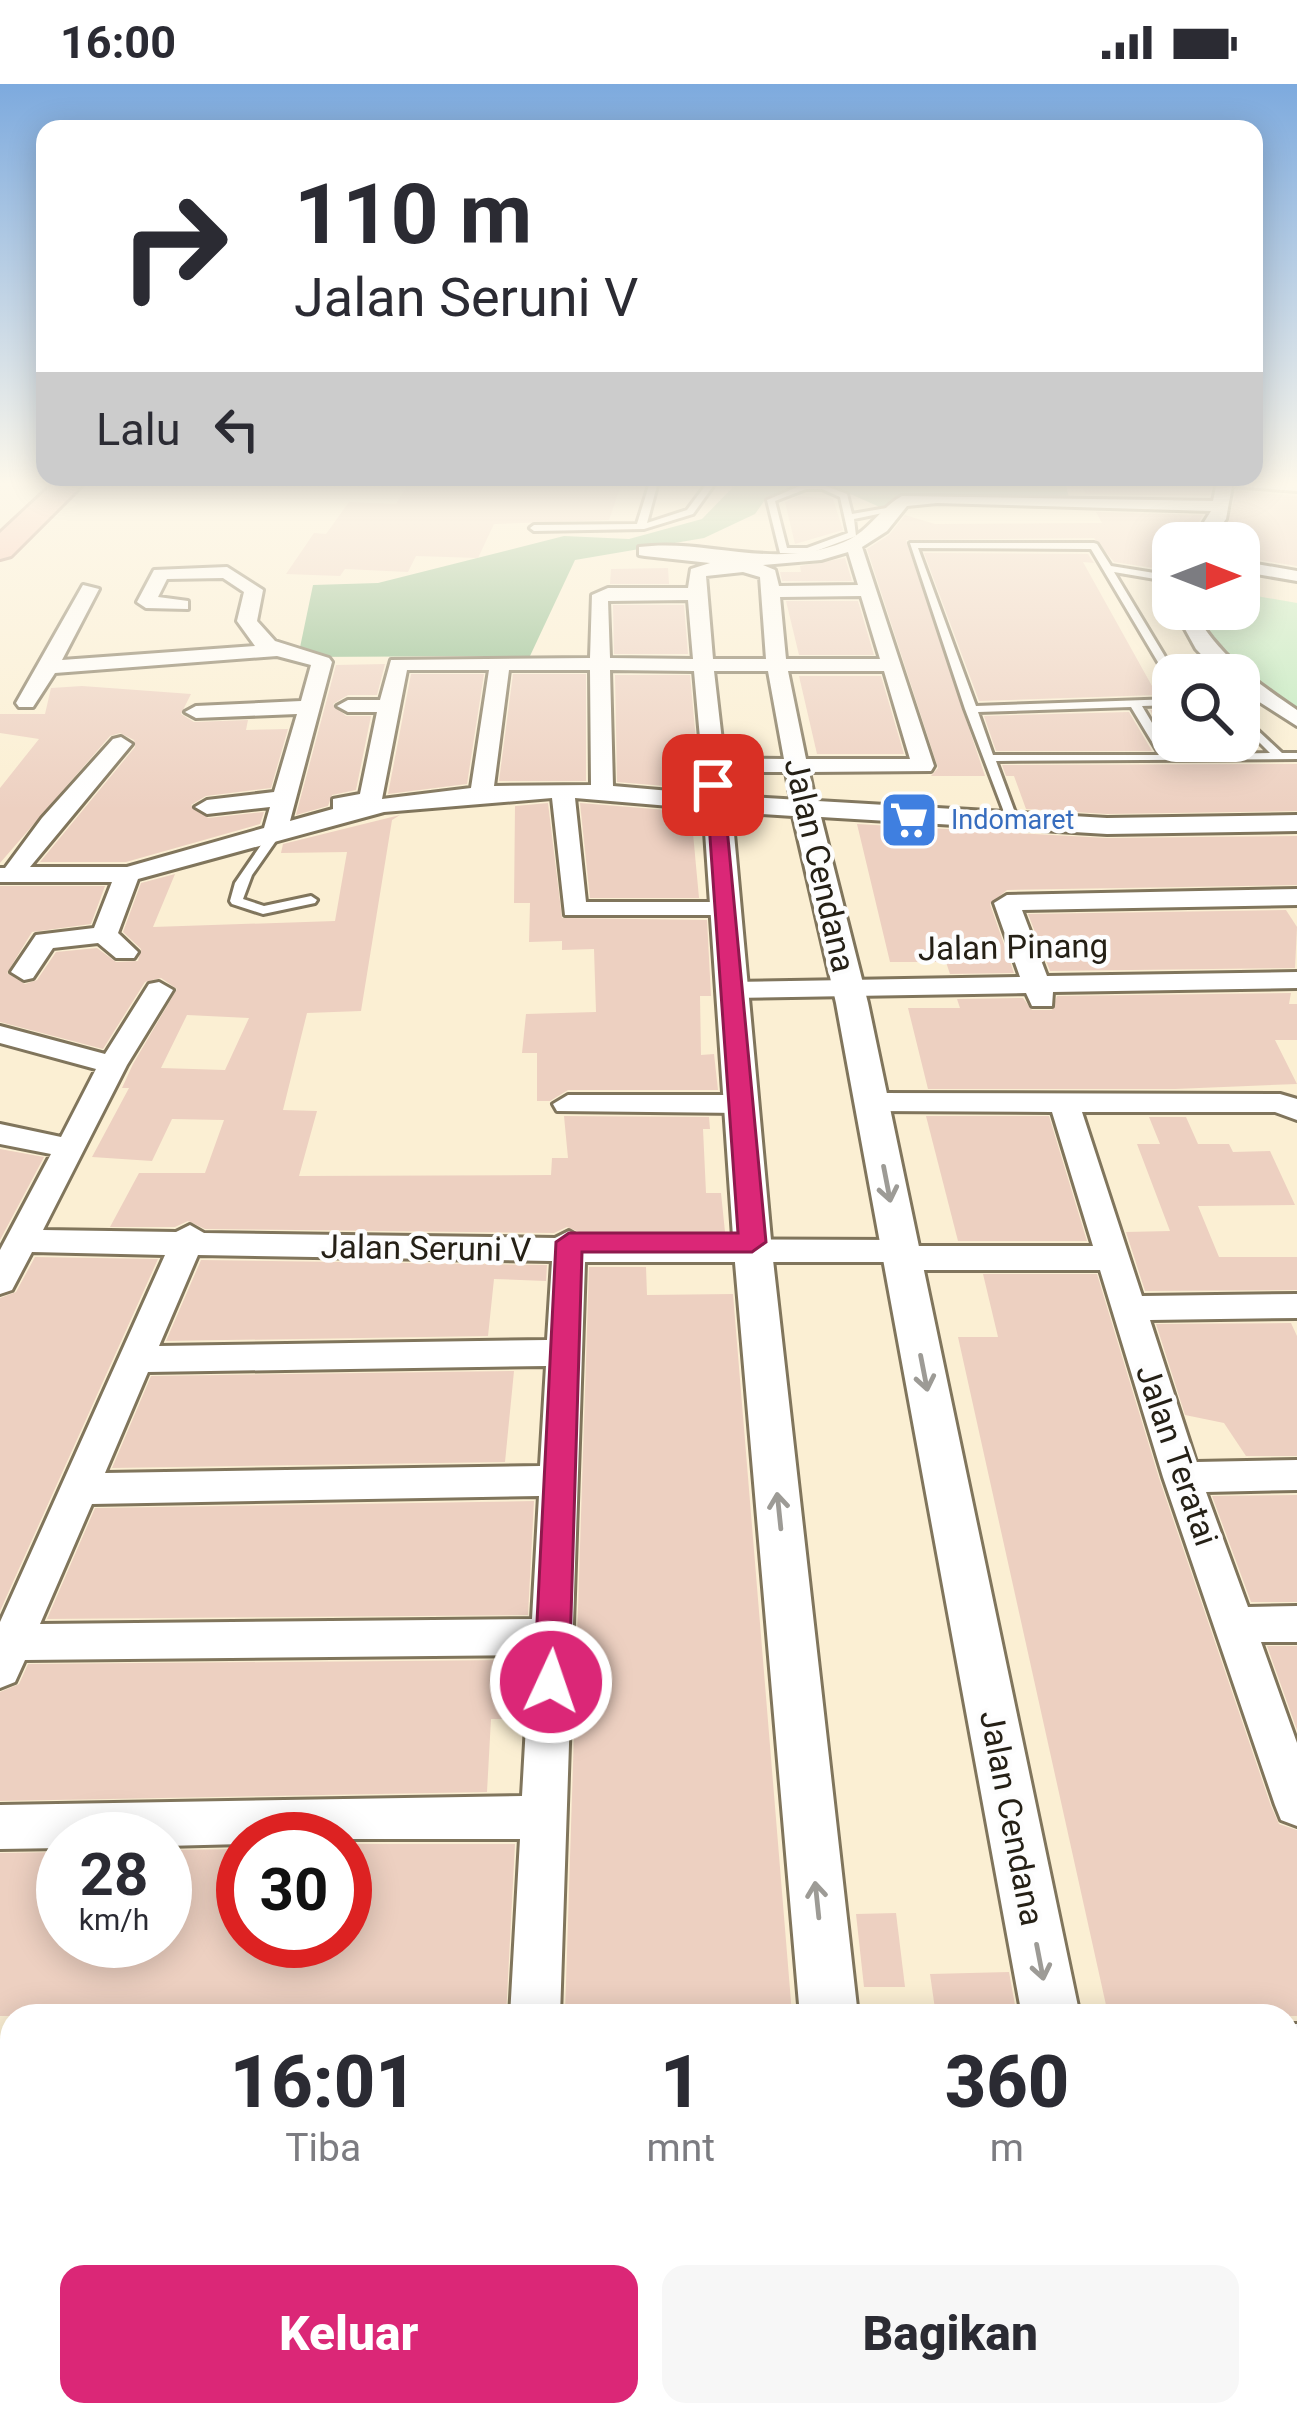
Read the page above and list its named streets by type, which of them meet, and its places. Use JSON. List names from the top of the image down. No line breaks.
{"streets":{"street":["Jalan Cendana","Jalan Pinang","Jalan Seruni V","Jalan Teratai"]},"crossings":[["Jalan Cendana","Jalan Pinang"],["Jalan Cendana","Jalan Seruni V"],["Jalan Seruni V","Jalan Teratai"]],"places":{"supermarket":["Indomaret"]},"north":"right","page":{"status":"16:00","turn":["110 m","Jalan Seruni V"],"then":"Lalu","speed":"28 km/h","limit":"30","eta":["16:01","Tiba","1","mnt","360","m"],"buttons":["Keluar","Bagikan"]}}
